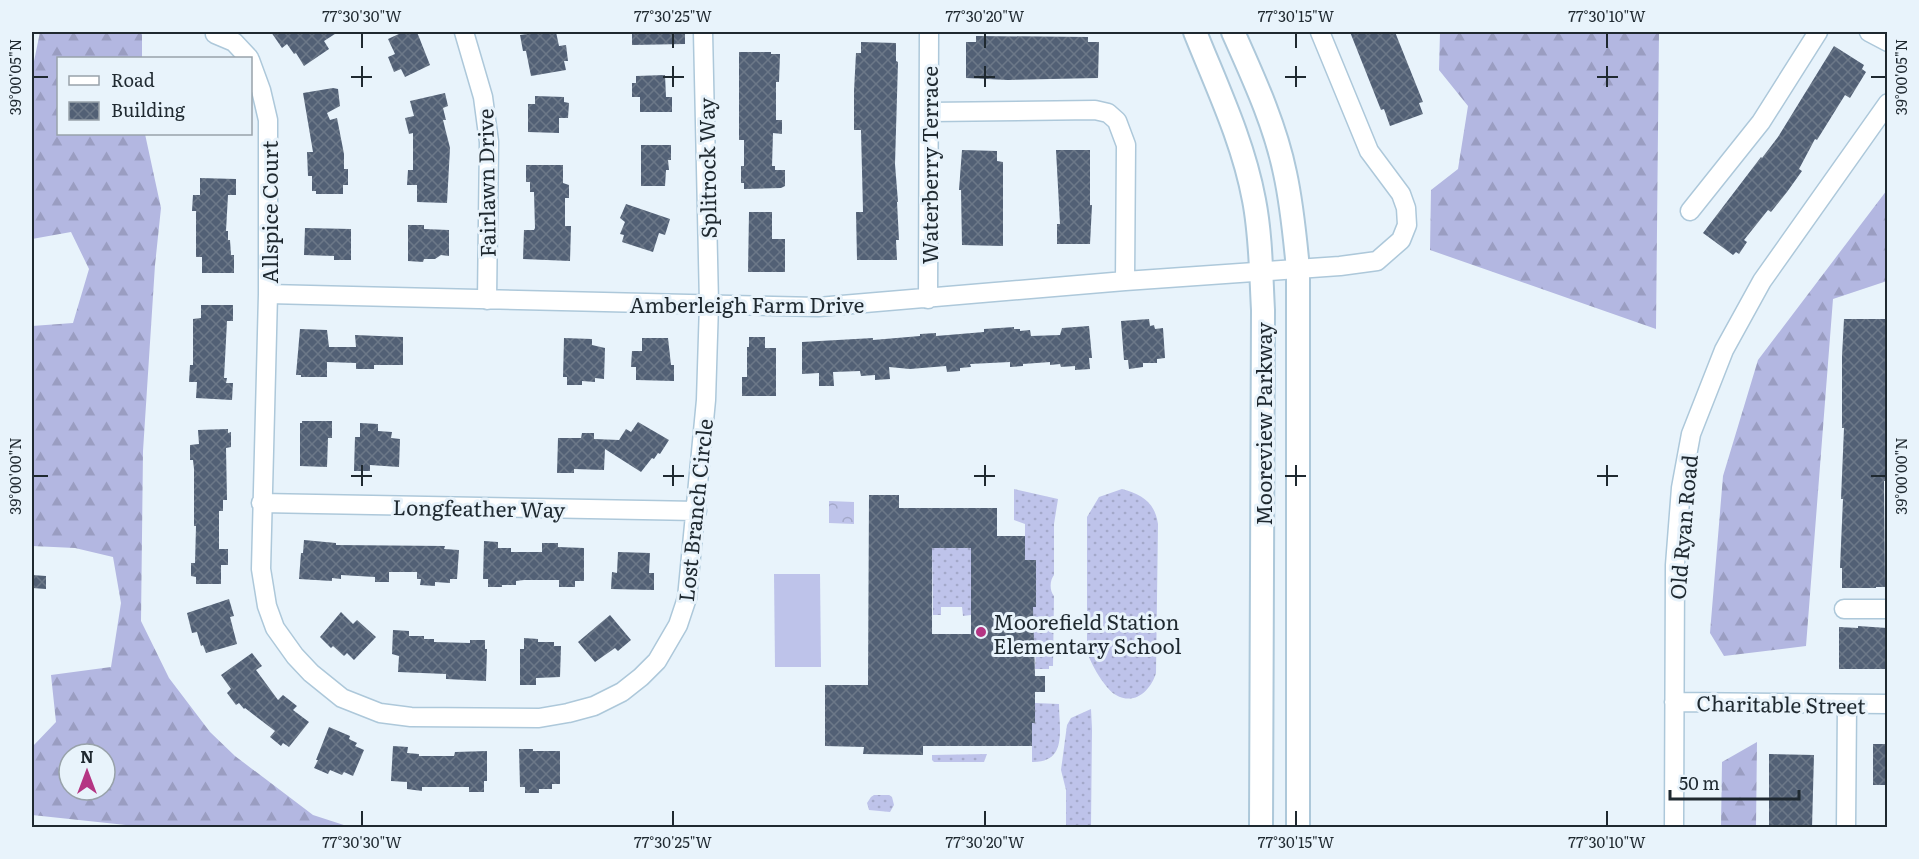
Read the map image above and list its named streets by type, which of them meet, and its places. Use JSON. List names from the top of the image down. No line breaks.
{"streets":{"main road":["Mooreview Parkway"],"street":["Waterberry Terrace","Splitrock Way","Fairlawn Drive","Allspice Court","Amberleigh Farm Drive","Longfeather Way","Lost Branch Circle","Old Ryan Road","Charitable Street"]},"crossings":[["Waterberry Terrace","Amberleigh Farm Drive"],["Splitrock Way","Amberleigh Farm Drive"],["Splitrock Way","Lost Branch Circle"],["Fairlawn Drive","Amberleigh Farm Drive"],["Allspice Court","Amberleigh Farm Drive"],["Allspice Court","Lost Branch Circle"],["Amberleigh Farm Drive","Mooreview Parkway"],["Amberleigh Farm Drive","Lost Branch Circle"],["Longfeather Way","Lost Branch Circle"],["Old Ryan Road","Charitable Street"]],"places":["Moorefield Station Elementary School"],"legend":["Road","Building"],"scale_bar":"50 m","north":"top","coordinates":["77°30'30\"W","77°30'25\"W","77°30'20\"W","77°30'15\"W","77°30'10\"W","39°00'05\"N","39°00'00\"N"]}
